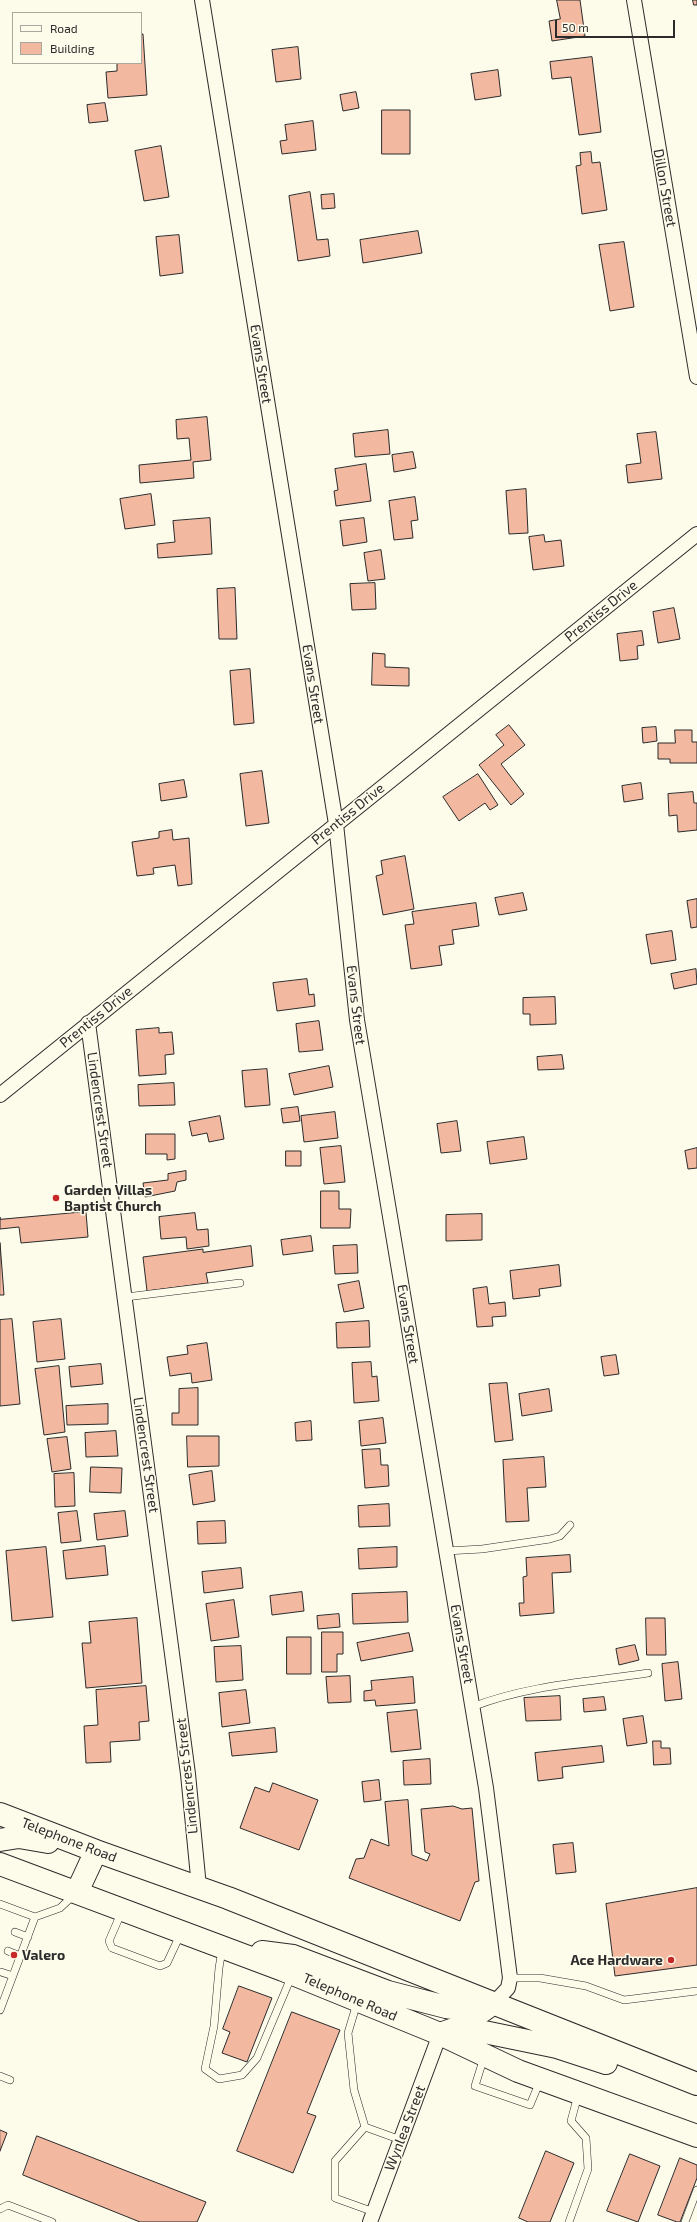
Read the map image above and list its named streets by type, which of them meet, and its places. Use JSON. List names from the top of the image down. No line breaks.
{"streets":{"main road":["Telephone Road"],"street":["Dillon Street","Evans Street","Prentiss Drive","Lindencrest Street","Wynlea Street"]},"crossings":[["Evans Street","Prentiss Drive"],["Prentiss Drive","Lindencrest Street"],["Lindencrest Street","Telephone Road"],["Telephone Road","Wynlea Street"]],"places":["Garden Villas Baptist Church","Valero","Ace Hardware"],"legend":["Road","Building"],"scale_bar":"50 m"}
